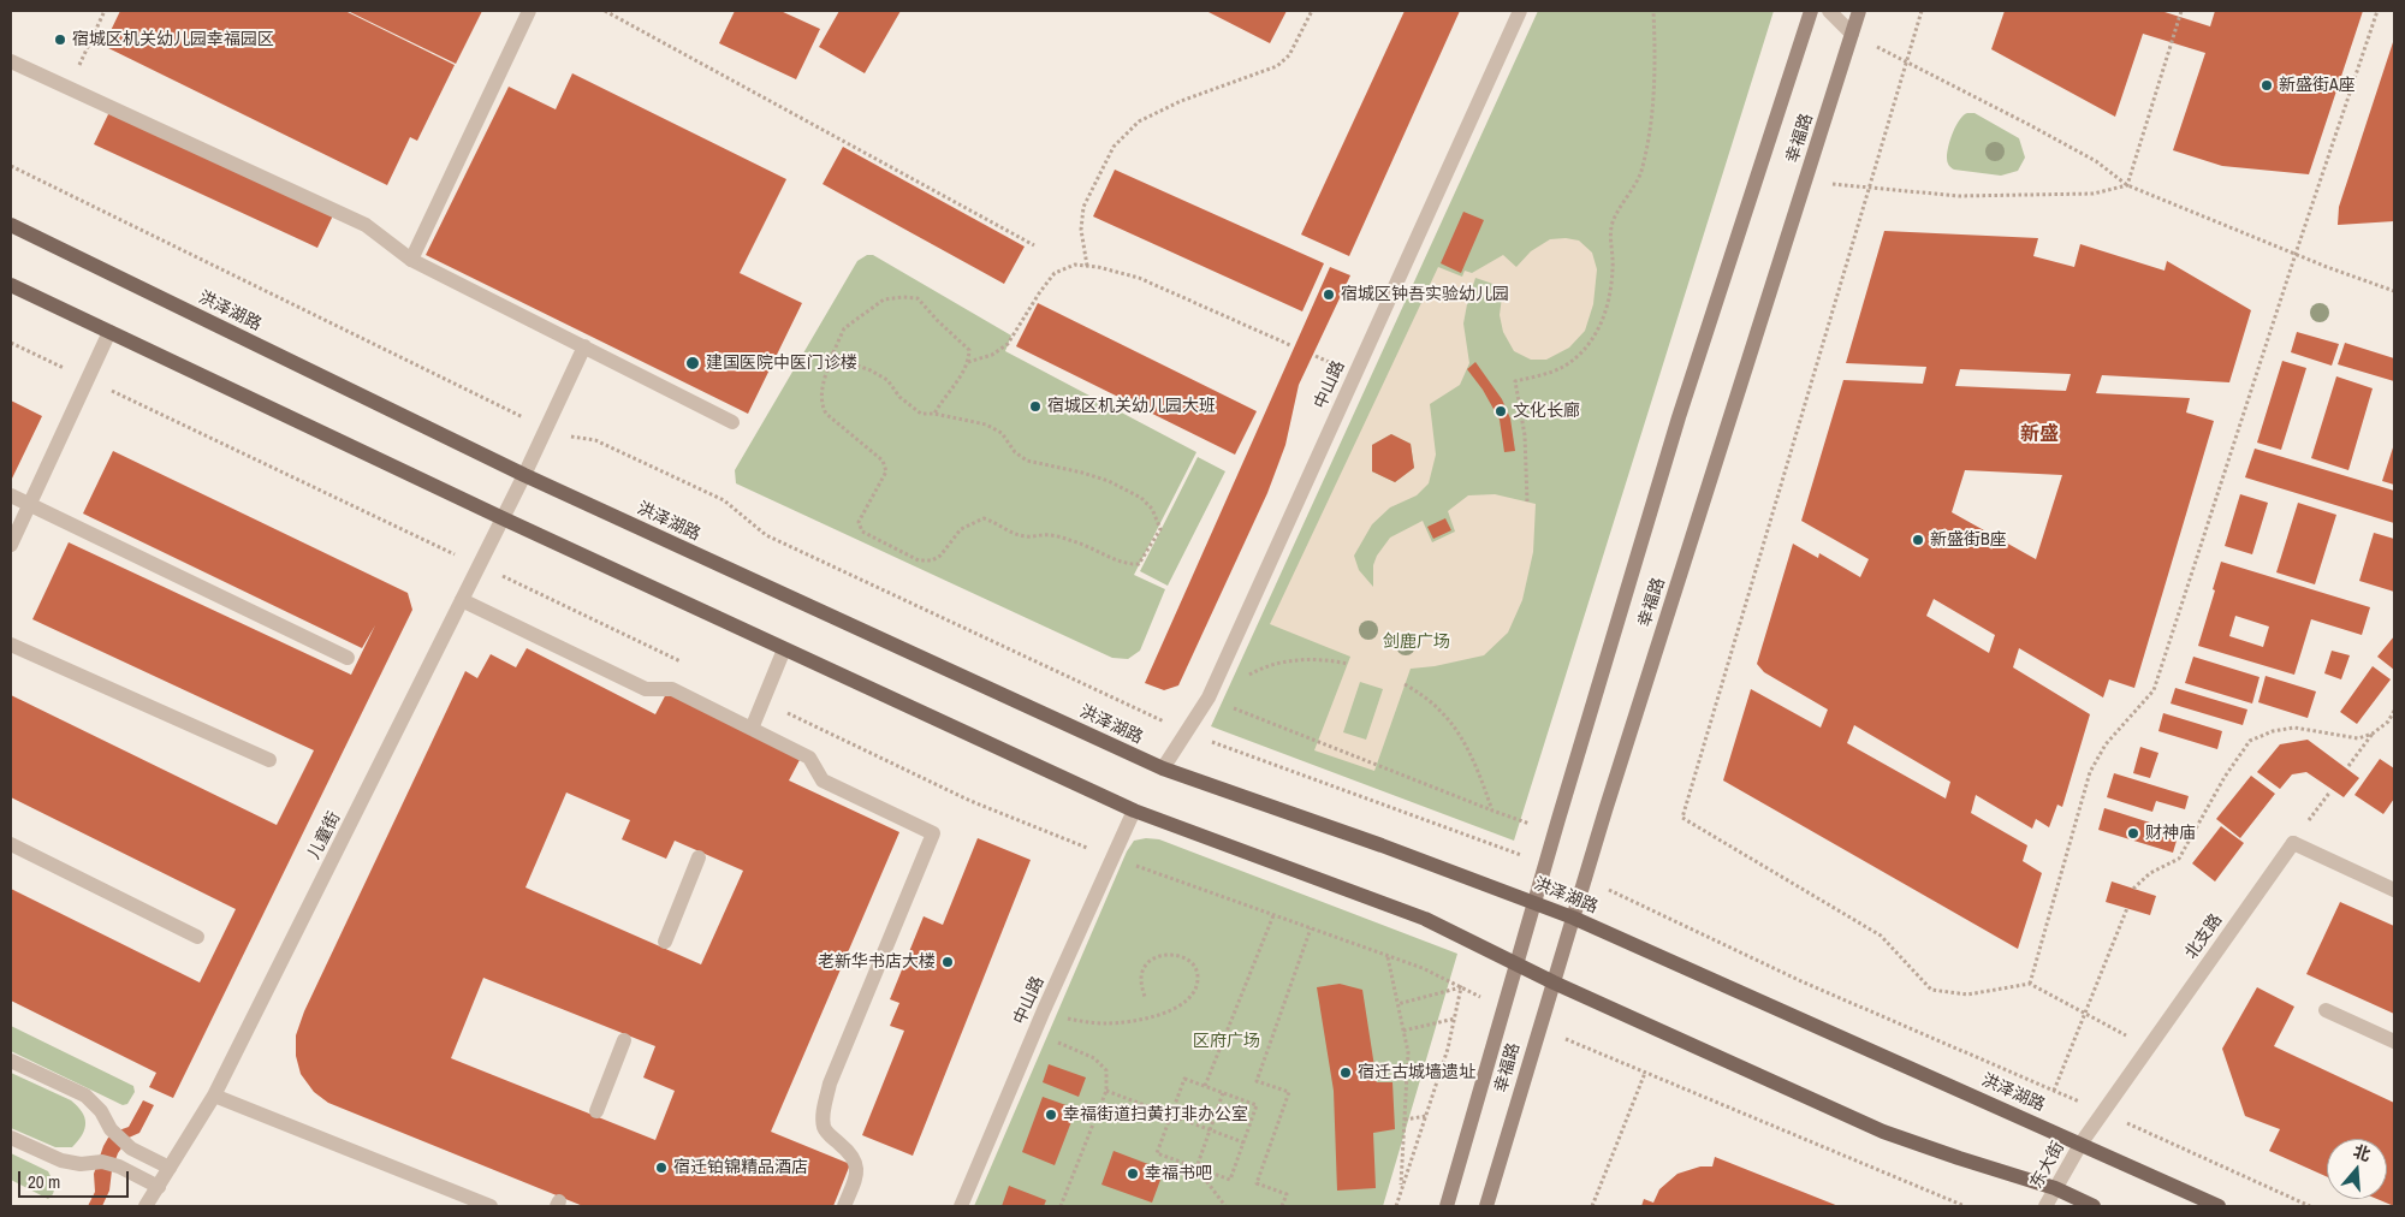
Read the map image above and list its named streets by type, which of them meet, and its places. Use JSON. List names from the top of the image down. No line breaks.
{"streets":{"main road":["幸福路","洪泽湖路"],"street":["中山路","儿童街","北支路","东大街"]},"crossings":[["幸福路","洪泽湖路"],["洪泽湖路","中山路"],["洪泽湖路","儿童街"],["洪泽湖路","北支路"],["洪泽湖路","东大街"],["北支路","东大街"]],"districts":["新盛"],"parks":["剑鹿广场","区府广场"],"places":["宿城区机关幼儿园幸福园区","新盛街A座","宿城区钟吾实验幼儿园","建国医院中医门诊楼","宿城区机关幼儿园大班","文化长廊","新盛街B座","财神庙","老新华书店大楼","宿迁古城墙遗址","幸福街道扫黄打非办公室","宿迁铂锦精品酒店","幸福书吧"],"scale_bar":"20 m","north":"top"}
